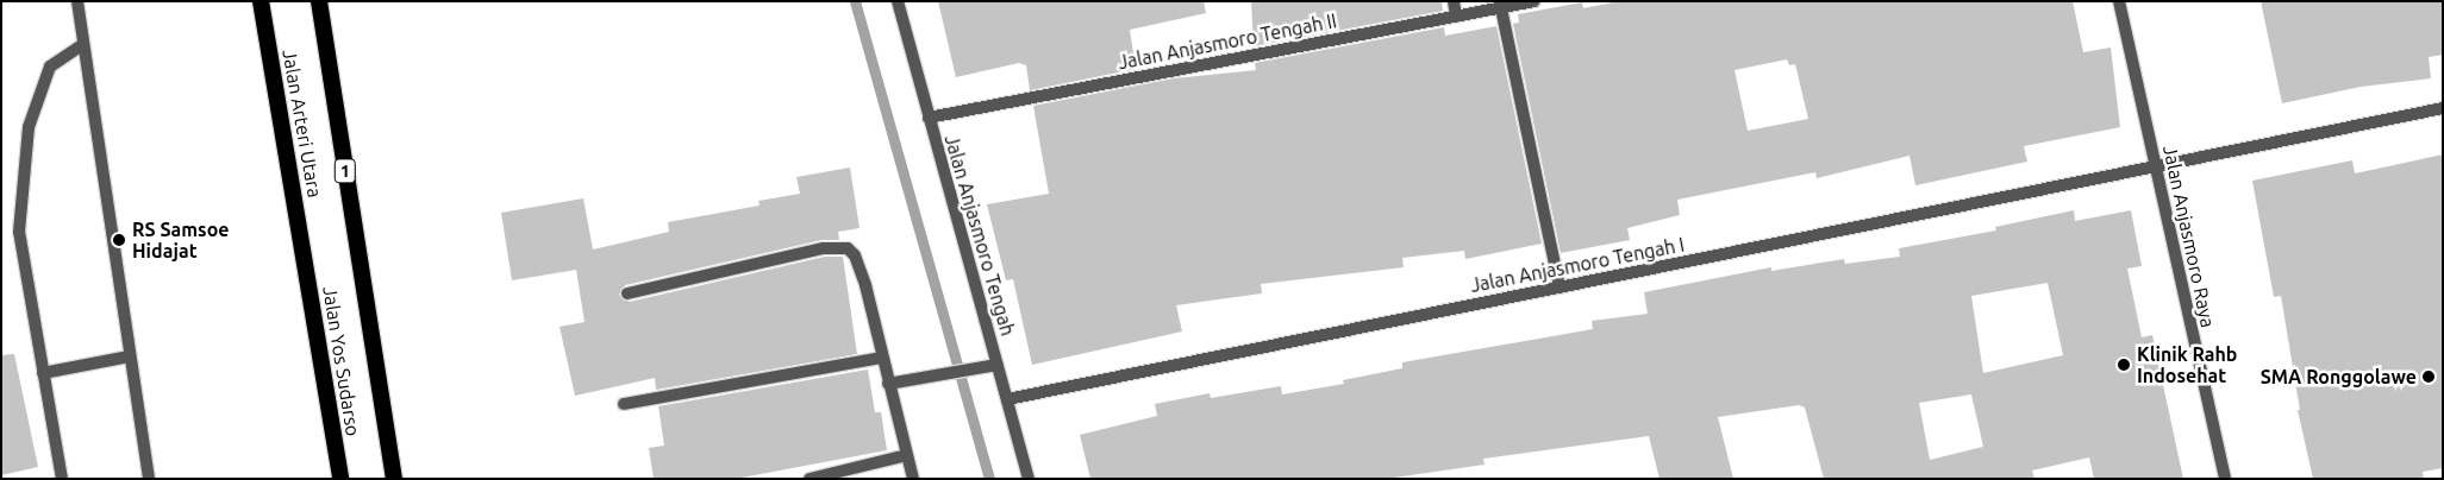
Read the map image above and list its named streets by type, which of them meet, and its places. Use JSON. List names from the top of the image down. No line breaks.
{"streets":{"highway":["Jalan Arteri Utara","1","Jalan Yos Sudarso"],"street":["Jalan Anjasmoro Tengah II","Jalan Anjasmoro Tengah","Jalan Anjasmoro Raya","Jalan Anjasmoro Tengah I"]},"crossings":[["Jalan Anjasmoro Tengah II","Jalan Anjasmoro Tengah"],["Jalan Arteri Utara","Jalan Yos Sudarso"],["Jalan Anjasmoro Tengah","Jalan Anjasmoro Tengah I"],["Jalan Anjasmoro Raya","Jalan Anjasmoro Tengah I"]],"places":["RS Samsoe Hidajat","Klinik Rahb Indosehat","SMA Ronggolawe"]}
